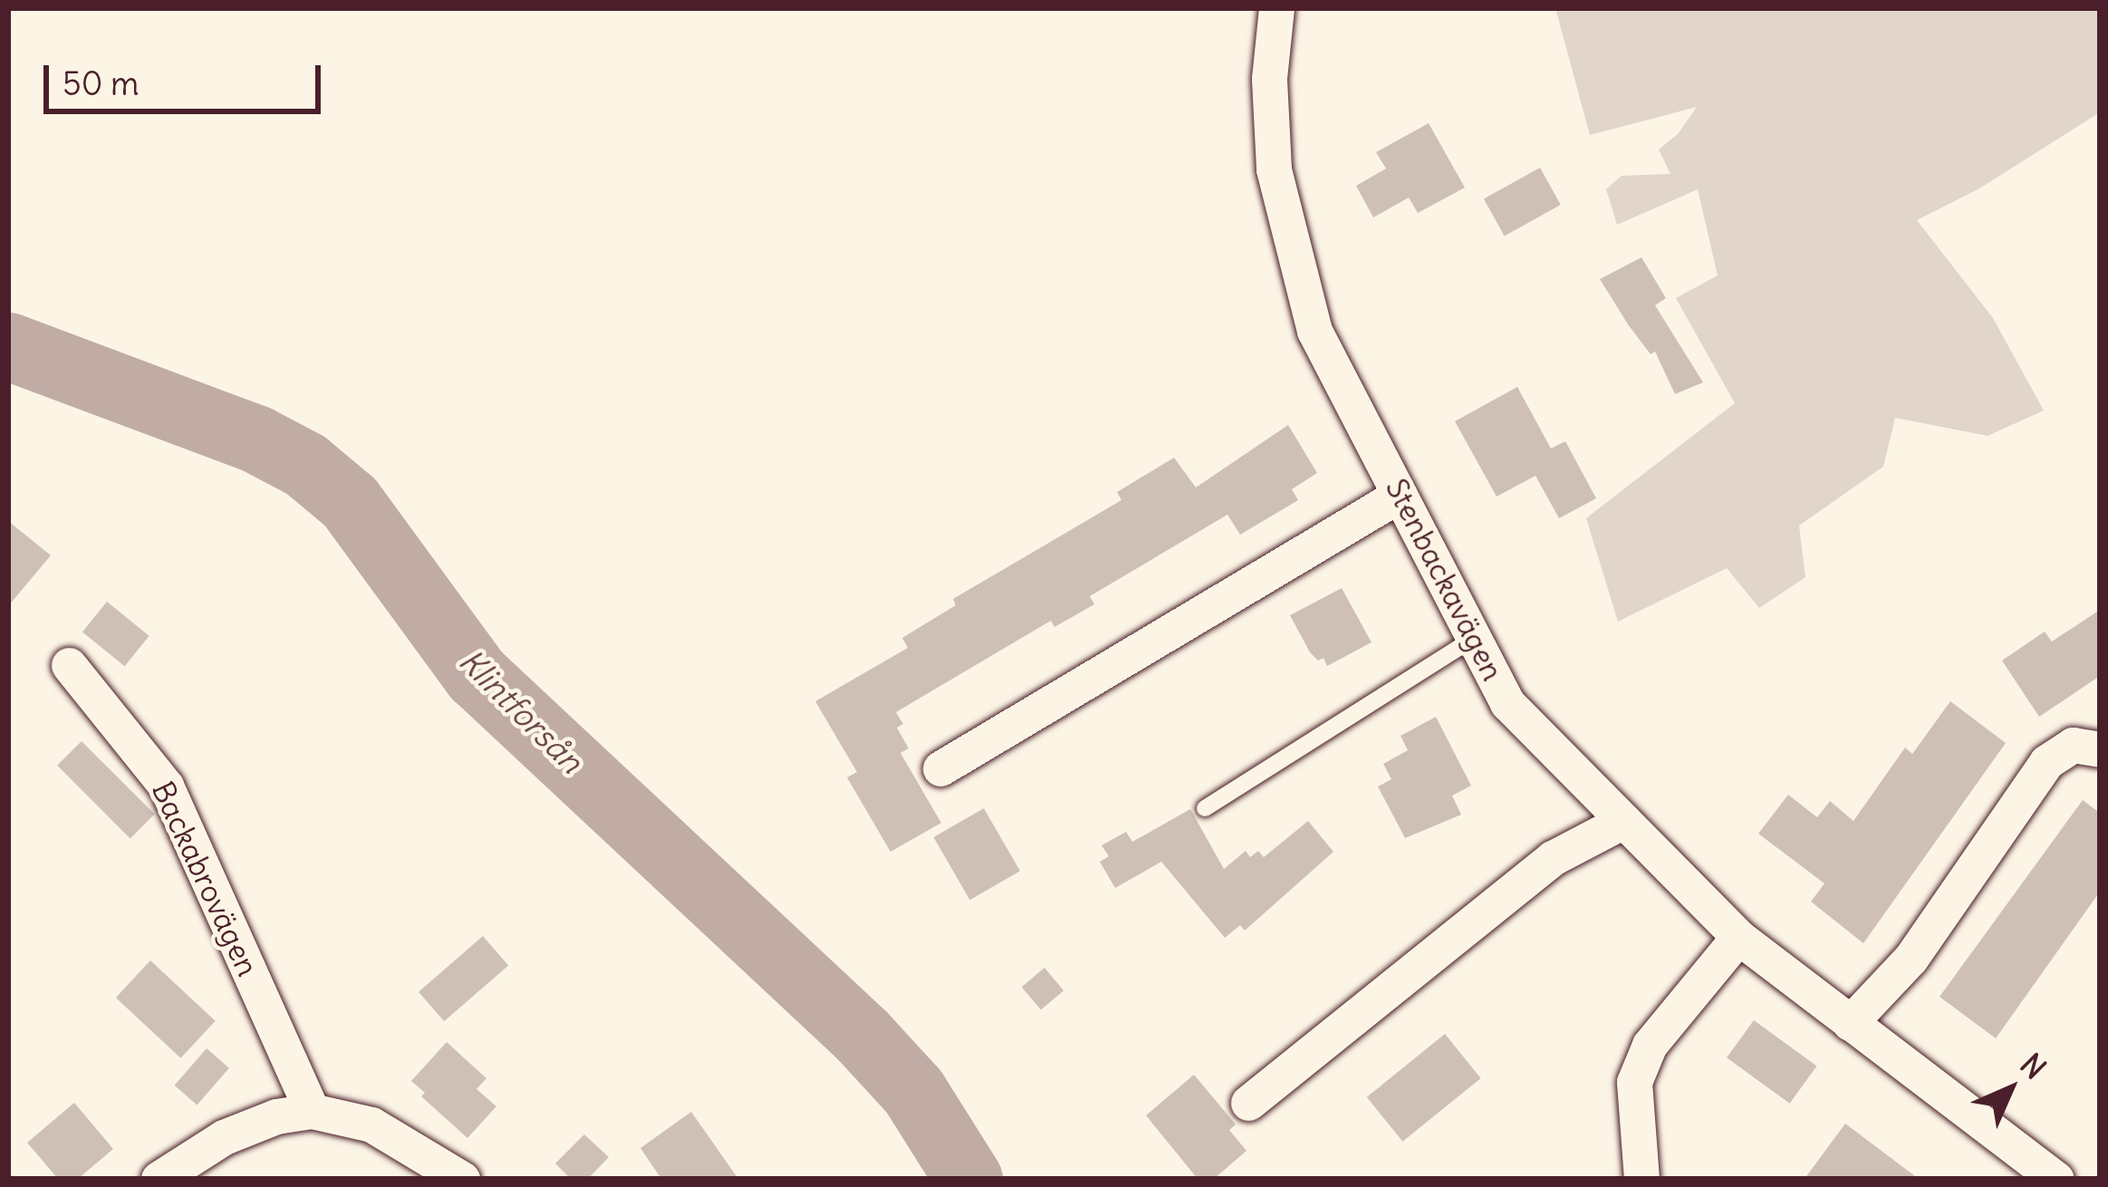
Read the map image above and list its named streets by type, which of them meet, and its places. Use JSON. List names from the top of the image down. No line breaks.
{"streets":{"street":["Stenbackavägen","Backabrovägen"]},"water":["Klintforsån"],"scale_bar":"50 m","north":"top right"}
